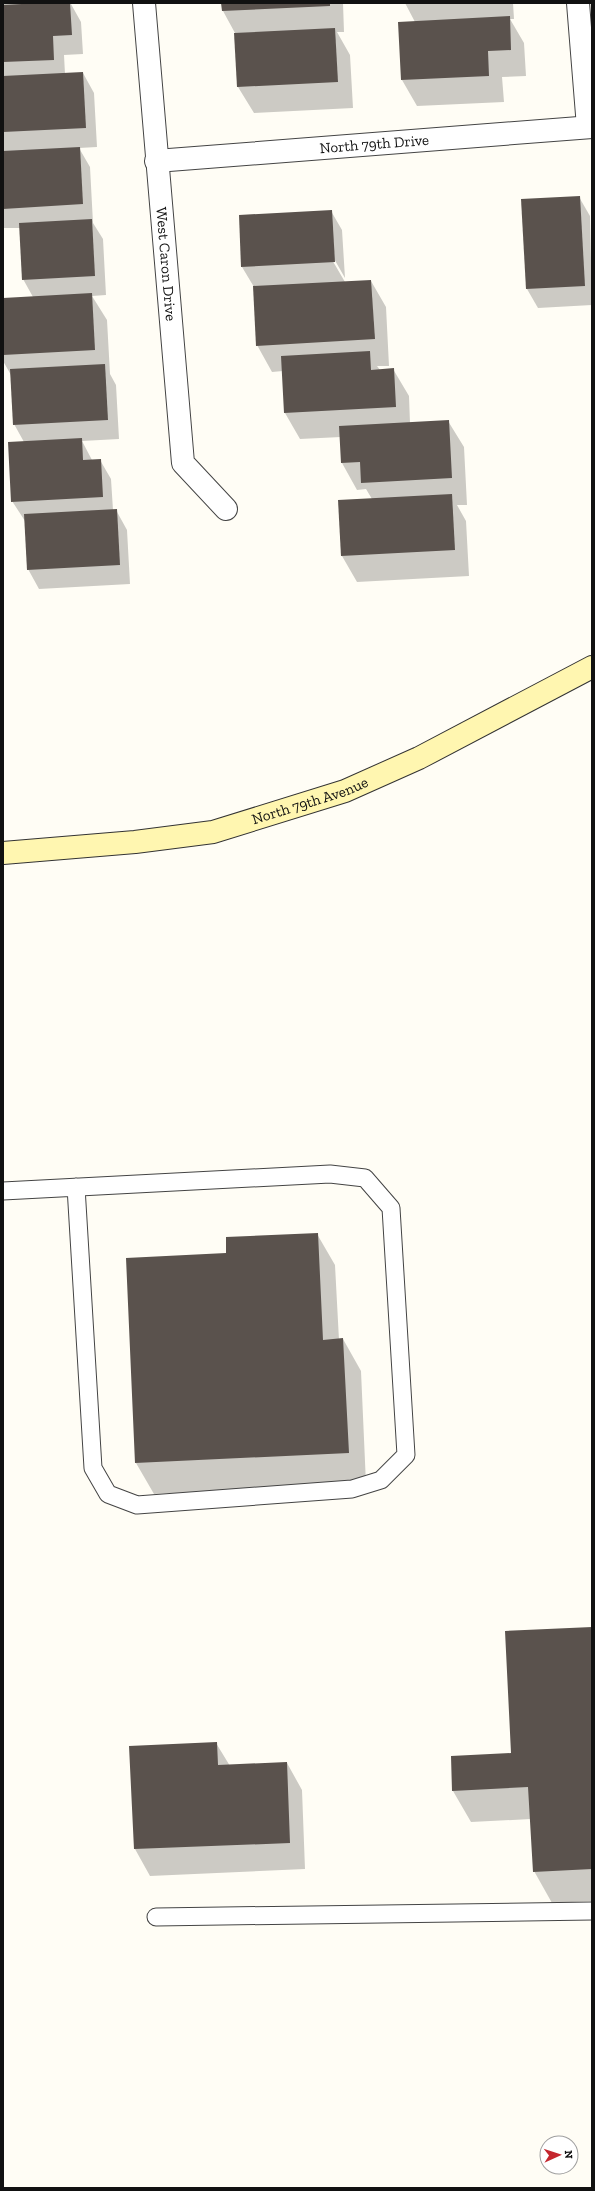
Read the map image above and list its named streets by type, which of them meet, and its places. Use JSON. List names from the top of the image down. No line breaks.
{"streets":{"street":["North 79th Drive","West Caron Drive","North 79th Avenue"]},"crossings":[["North 79th Drive","West Caron Drive"]],"north":"right"}
